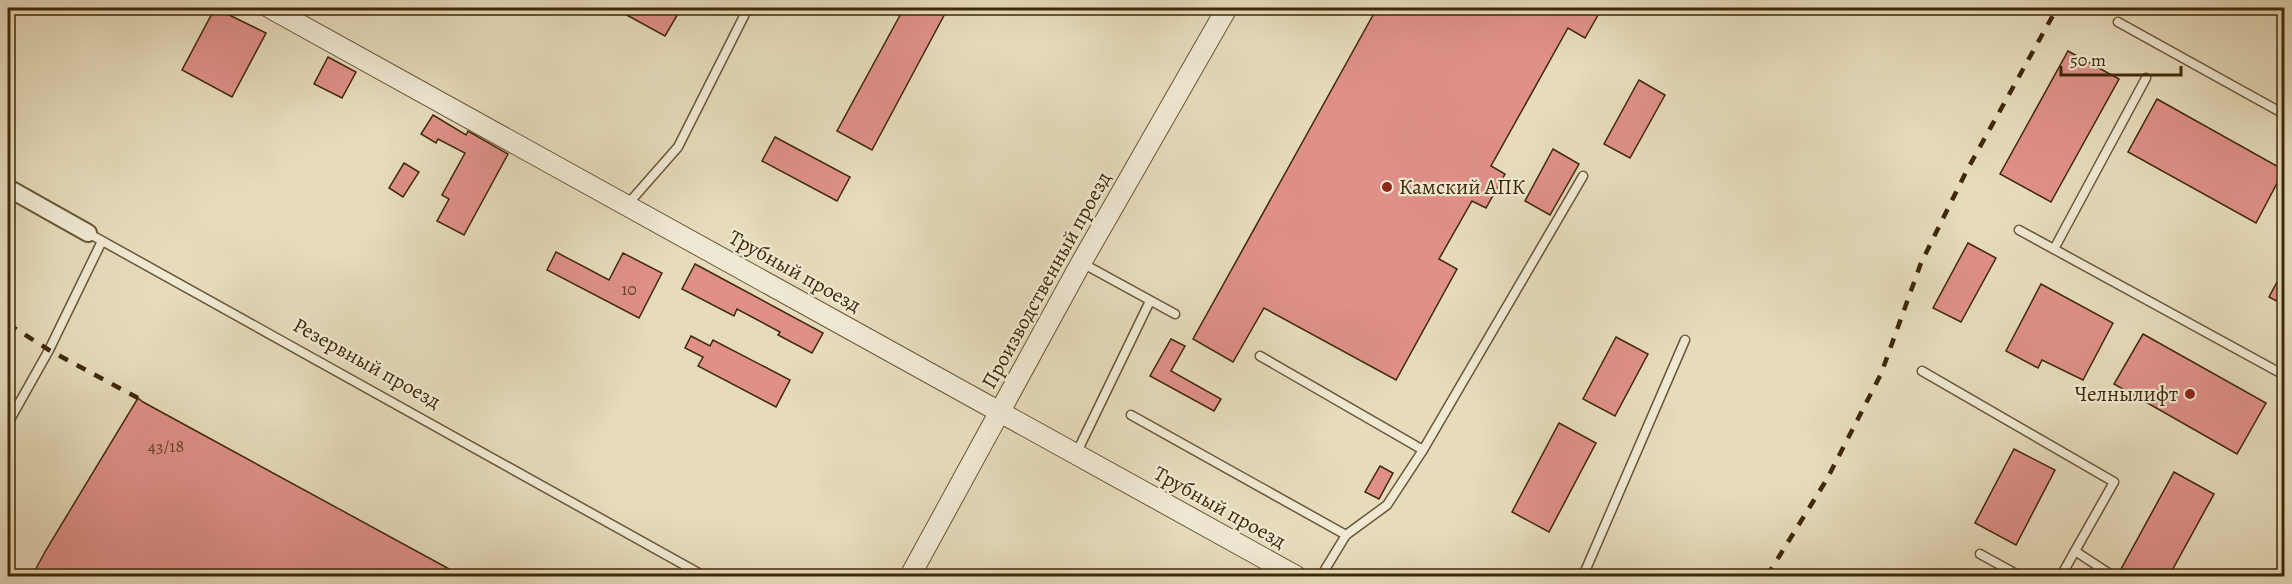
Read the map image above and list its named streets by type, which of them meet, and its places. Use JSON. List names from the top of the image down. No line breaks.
{"streets":{"street":["Трубный проезд","Производственный проезд","Резервный проезд"]},"crossings":[["Трубный проезд","Производственный проезд"]],"places":["Камский АПК","Челнылифт"],"house_numbers":["10","43/18"],"scale_bar":"50 m"}
